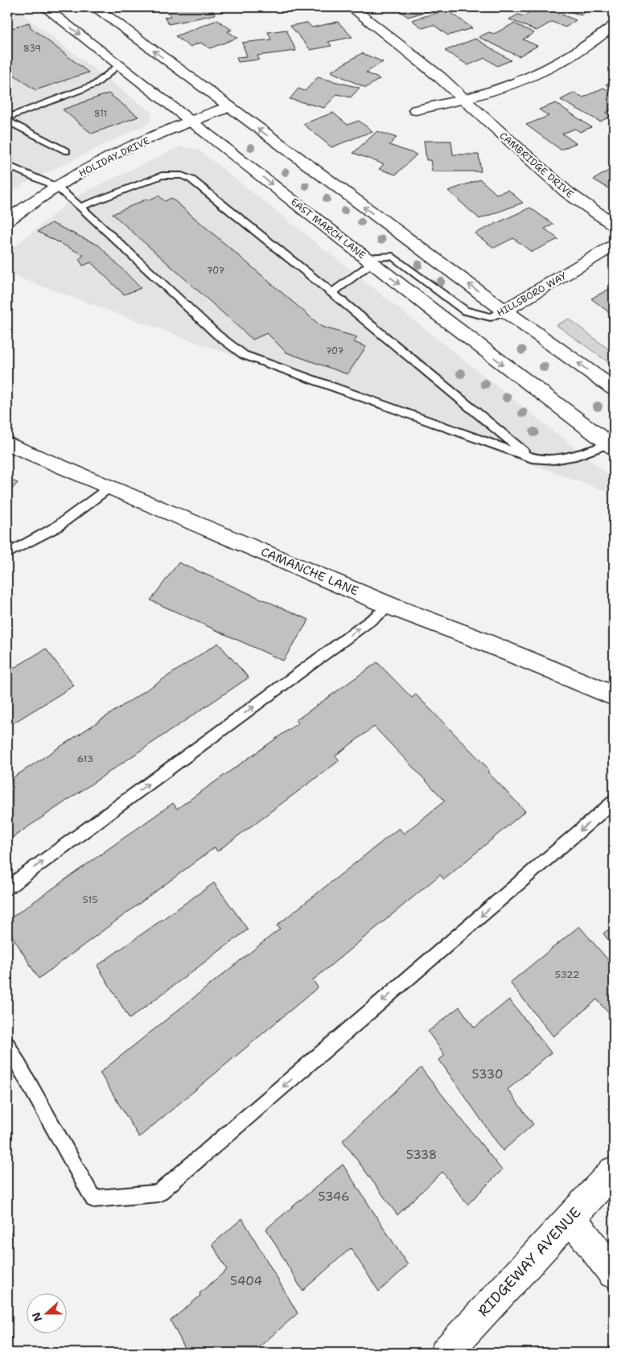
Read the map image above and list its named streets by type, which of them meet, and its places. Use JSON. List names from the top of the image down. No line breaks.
{"streets":{"street":["HOLIDAY DRIVE","CAMBRIDGE DRIVE","EAST MARCH LANE","HILLSBORO WAY","CAMANCHE LANE","RIDGEWAY AVENUE"]},"crossings":[["HOLIDAY DRIVE","EAST MARCH LANE"],["EAST MARCH LANE","HILLSBORO WAY"]],"house_numbers":["839","811","707","707","613","515","5322","5330","5338","5346","5404"],"north":"left"}
